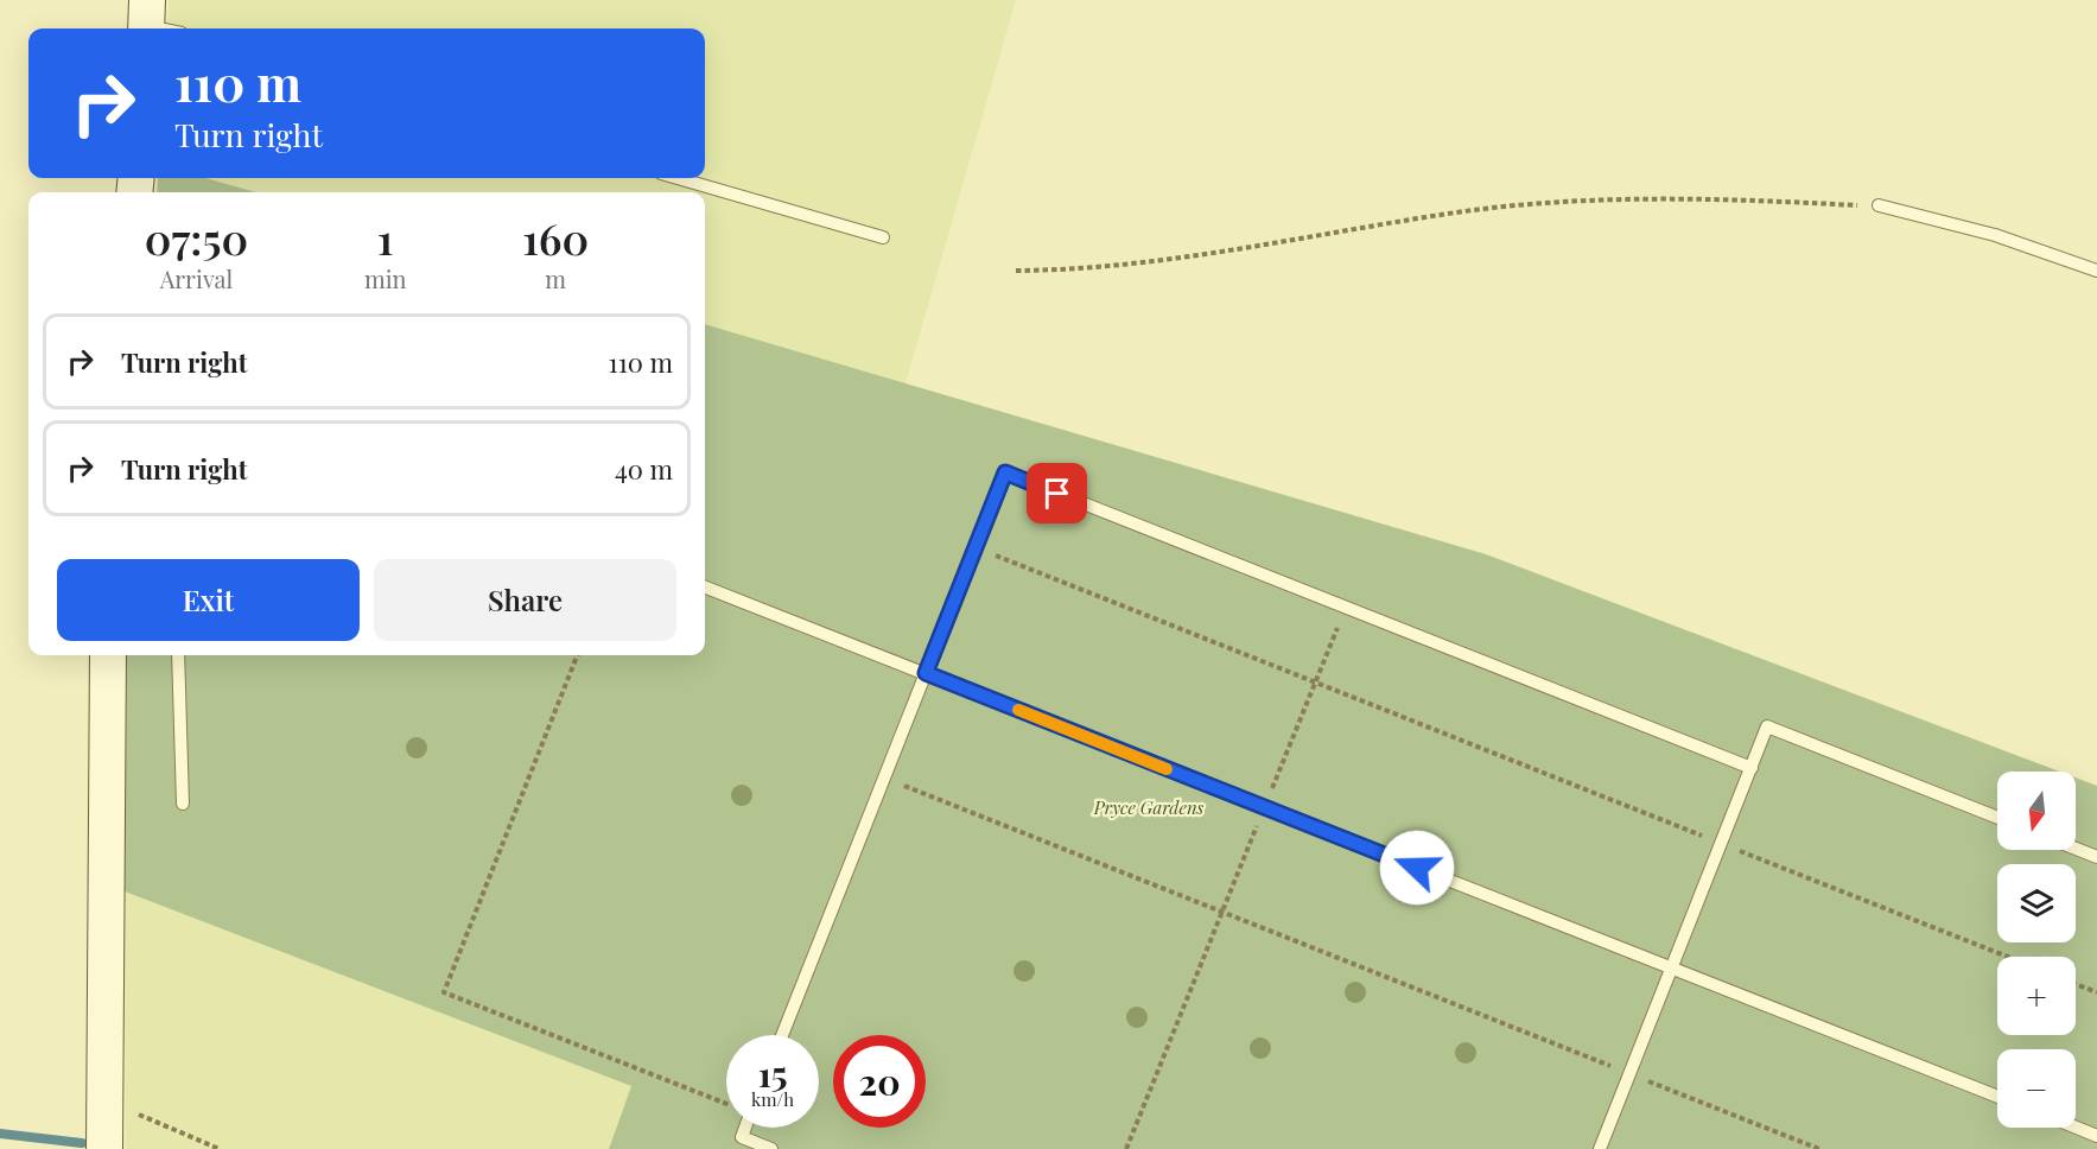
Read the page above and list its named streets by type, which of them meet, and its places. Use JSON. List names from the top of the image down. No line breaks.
{"parks":["Pryce Gardens"],"north":"bottom","page":{"turn":["110 m","Turn right"],"eta":["07:50","Arrival","1","min","160","m"],"list":[{"name":"Turn right","value":"110 m"},{"name":"Turn right","value":"40 m"}],"buttons":["Exit","Share"],"map_buttons":["+","−"],"speed":"15 km/h","limit":"20"}}
